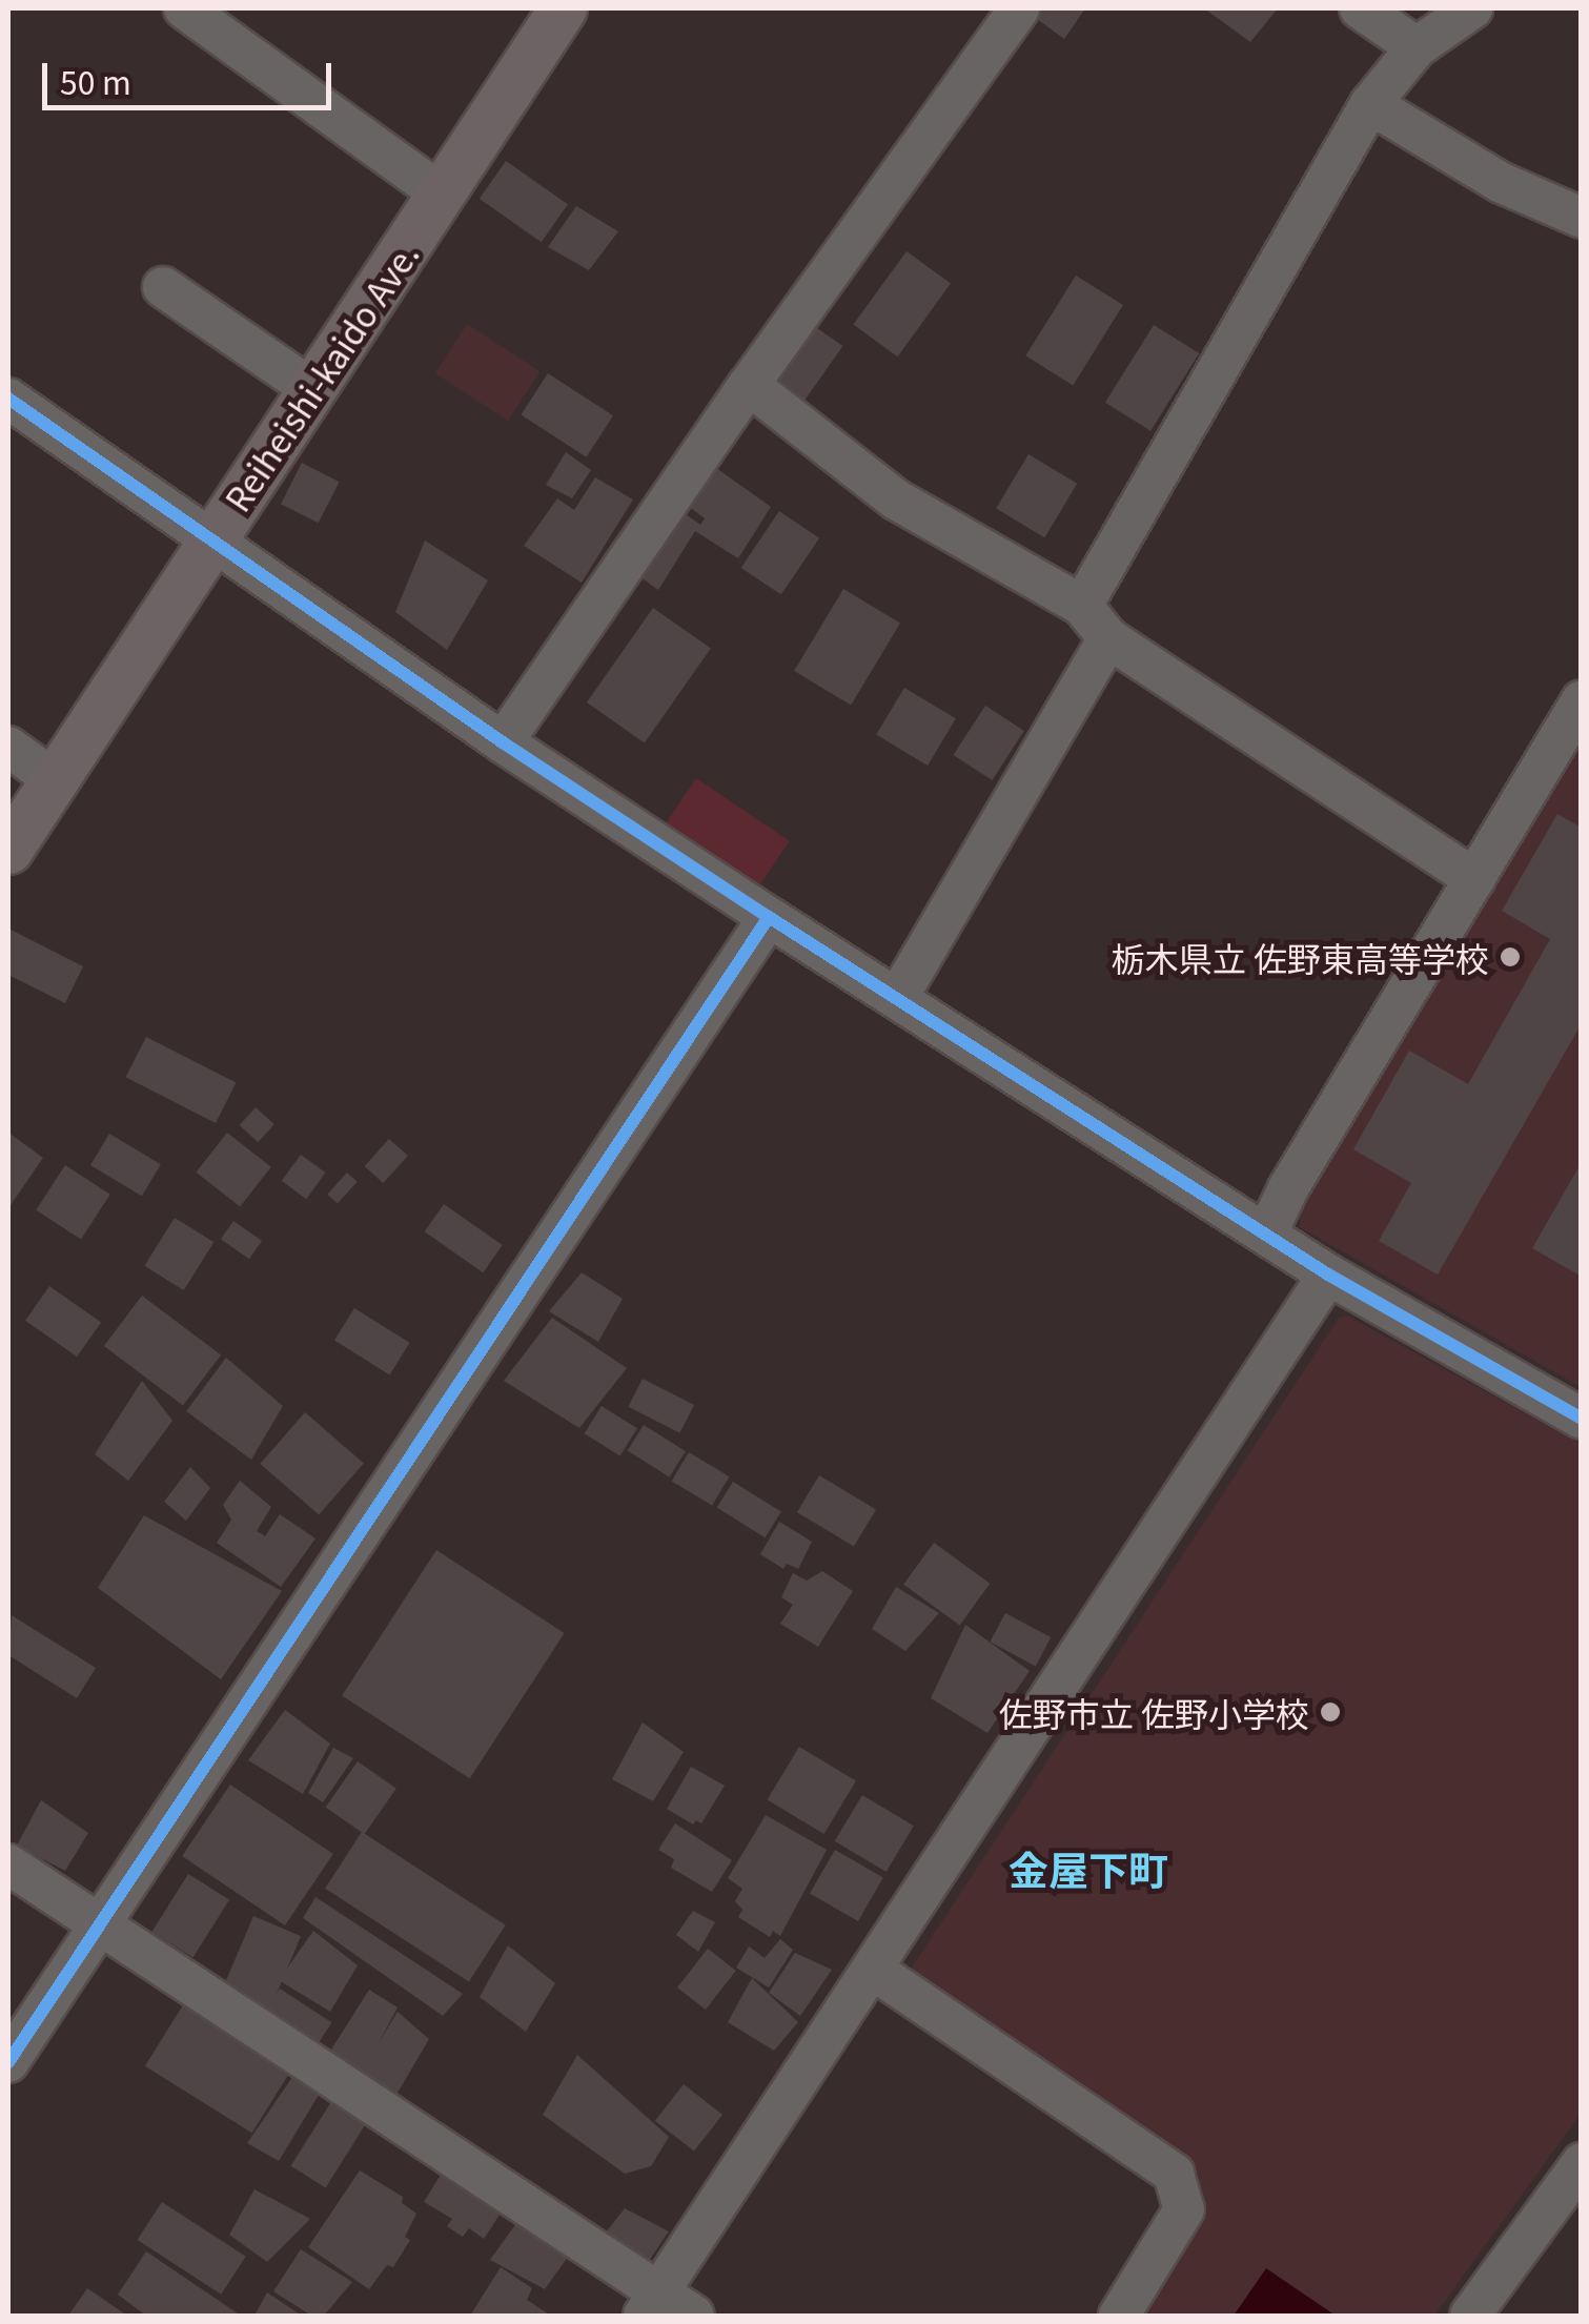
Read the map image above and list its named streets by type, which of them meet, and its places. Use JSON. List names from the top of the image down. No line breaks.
{"streets":{"main road":["Reiheishi-kaido Ave."]},"districts":["金屋下町"],"places":["栃木県立 佐野東高等学校","佐野市立 佐野小学校"],"scale_bar":"50 m"}
